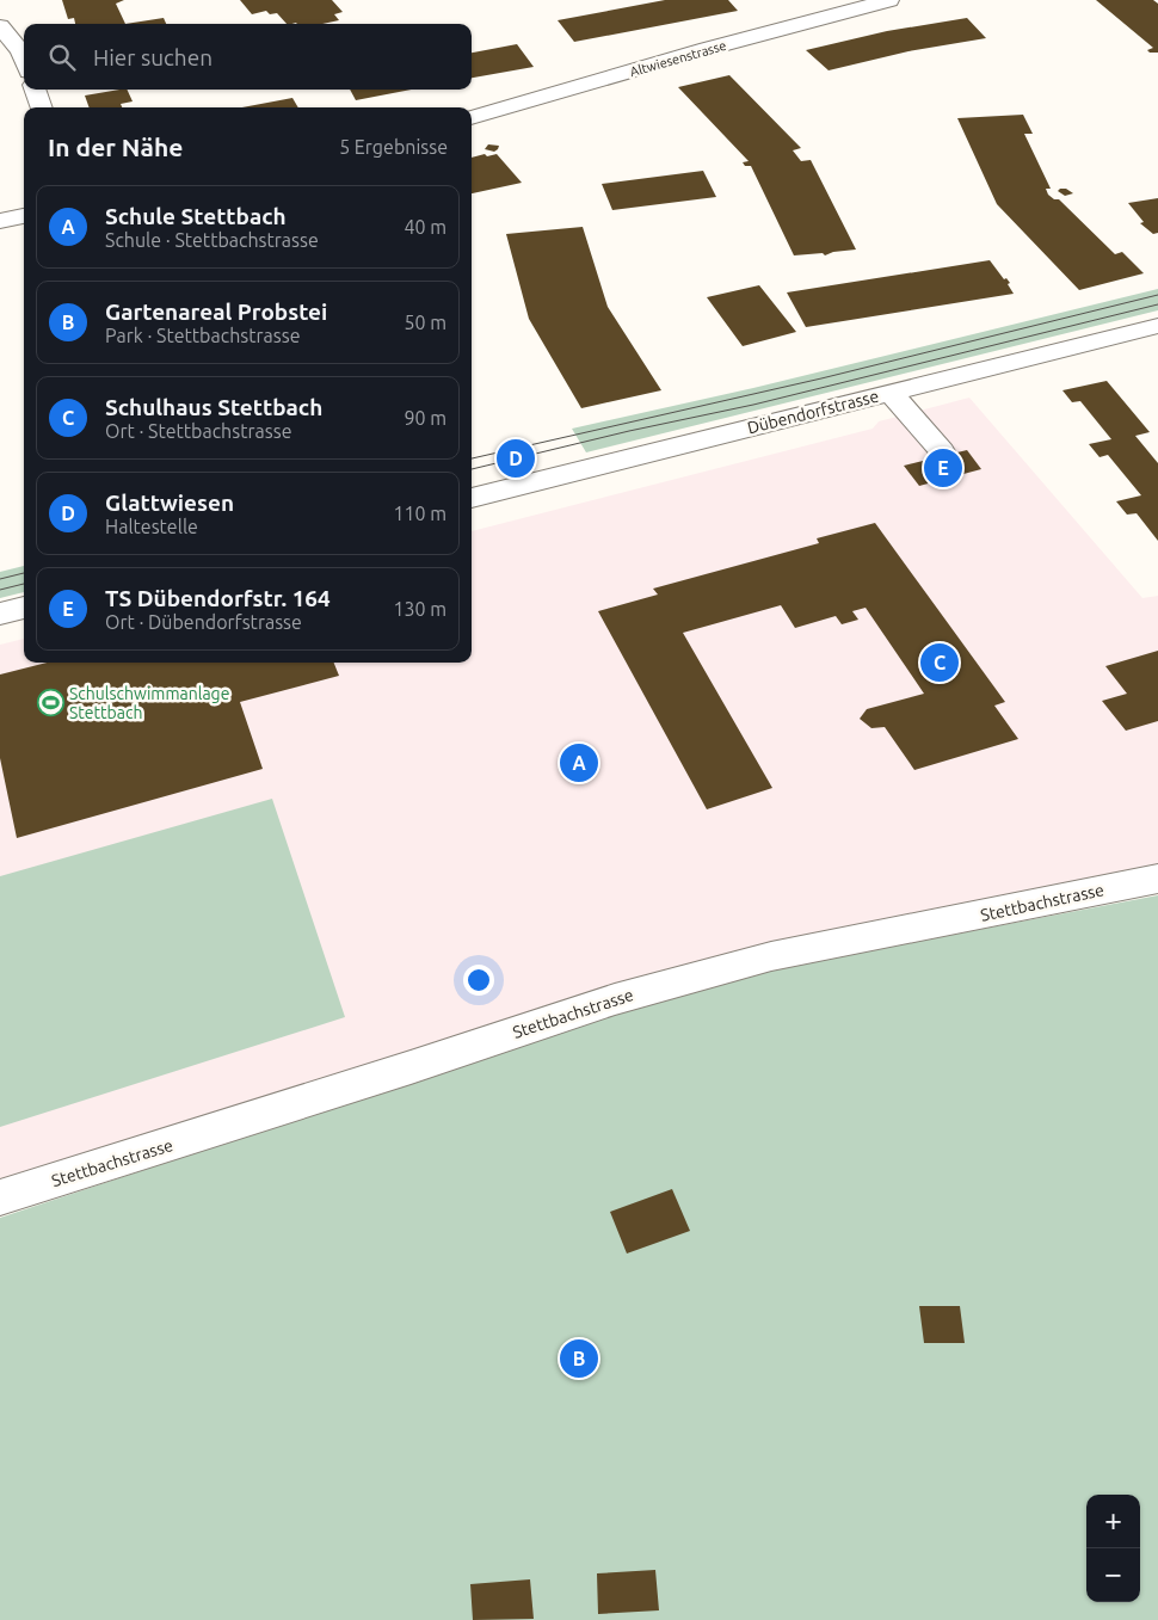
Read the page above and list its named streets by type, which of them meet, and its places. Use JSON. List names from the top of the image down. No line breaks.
{"streets":{"street":["Altwiesenstrasse","Dübendorfstrasse","Stettbachstrasse"]},"places":{"sports":["Schulschwimmanlage Stettbach"]},"page":{"search":"Hier suchen","heading":["In der Nähe","5 Ergebnisse"],"list":[{"mark":"A","name":"Schule Stettbach","note":"Schule · Stettbachstrasse","value":"40 m"},{"mark":"B","name":"Gartenareal Probstei","note":"Park · Stettbachstrasse","value":"50 m"},{"mark":"C","name":"Schulhaus Stettbach","note":"Ort · Stettbachstrasse","value":"90 m"},{"mark":"D","name":"Glattwiesen","note":"Haltestelle","value":"110 m"},{"mark":"E","name":"TS Dübendorfstr. 164","note":"Ort · Dübendorfstrasse","value":"130 m"}],"pins":["D","E","C","A","B"],"map_buttons":["+","−"]}}
